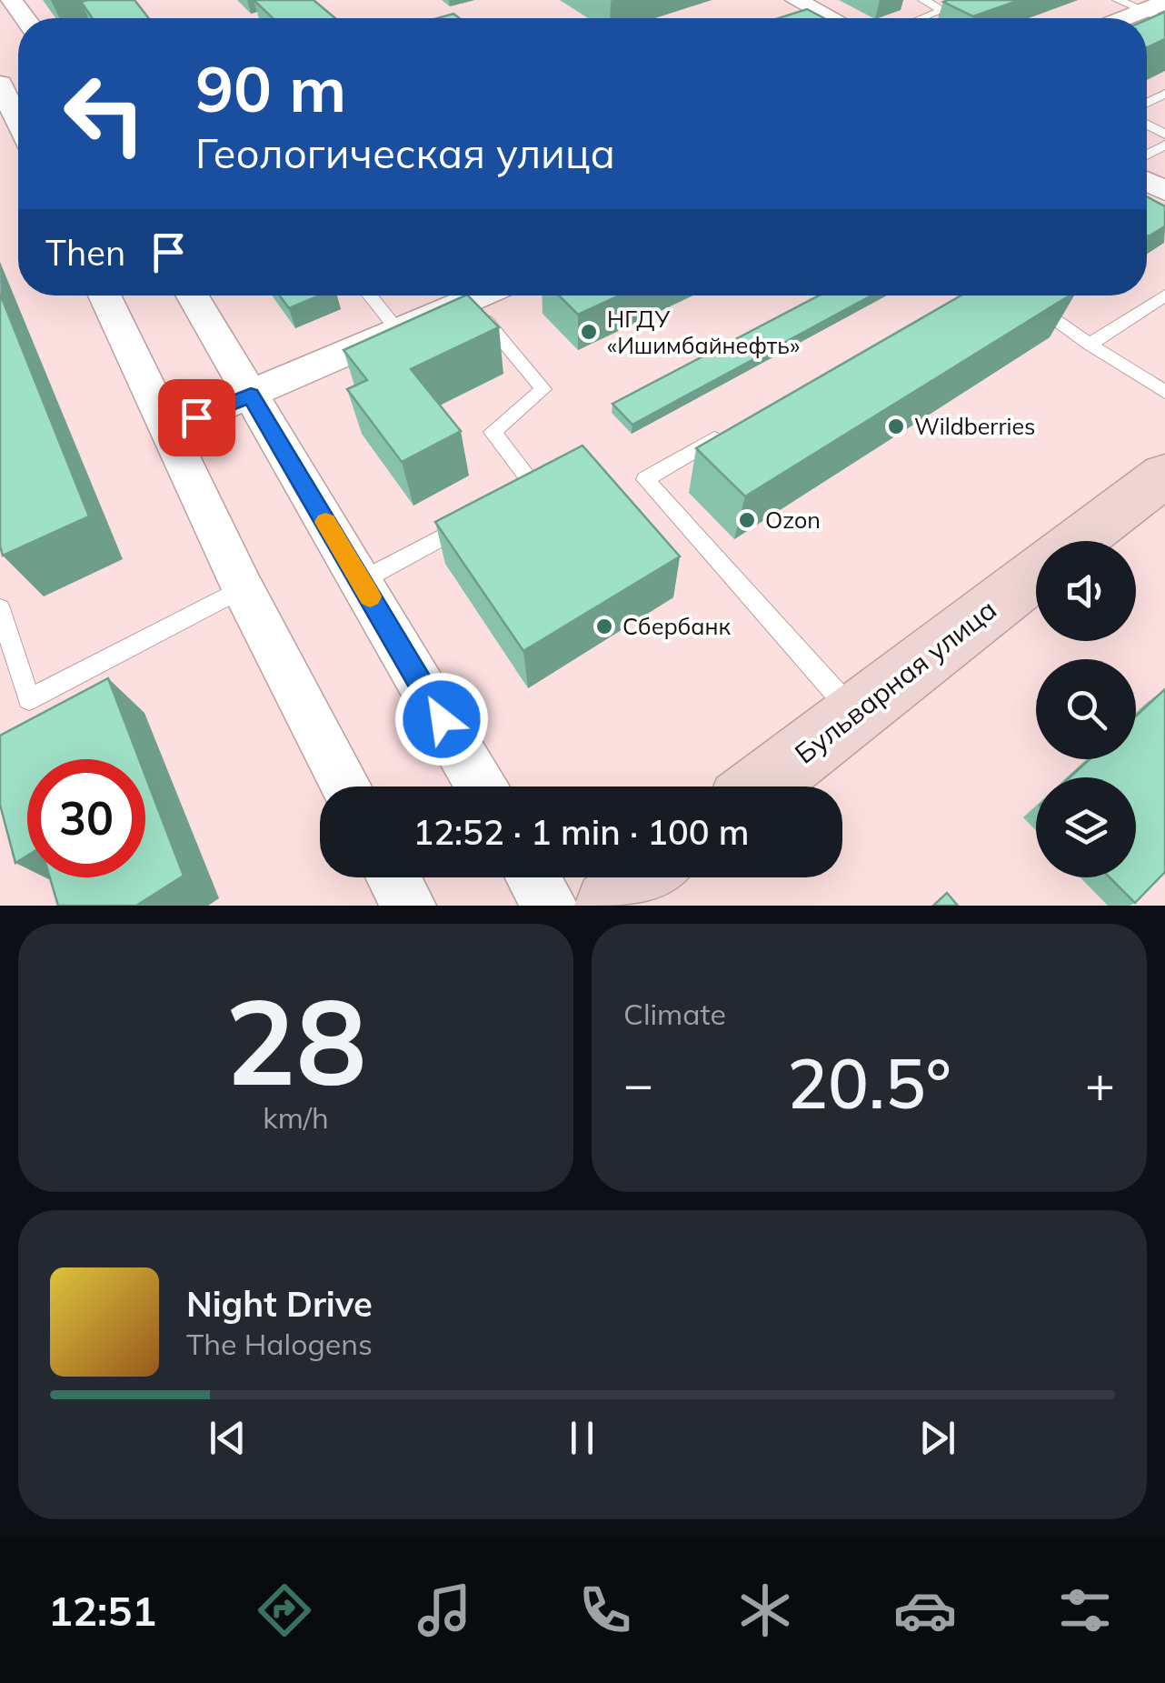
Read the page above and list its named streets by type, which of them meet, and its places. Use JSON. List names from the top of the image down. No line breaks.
{"streets":{"main road":["Бульварная улица"]},"places":["НГДУ «Ишимбайнефть»","Wildberries","Ozon","Сбербанк"],"page":{"turn":["90 m","Геологическая улица"],"then":"Then","limit":"30","trip":"12:52 · 1 min · 100 m","tile":[["28","km/h"],"Climate"],"heat":["−","20.5°","+"],"song":["Night Drive","The Halogens"],"tabs":"12:51"}}
